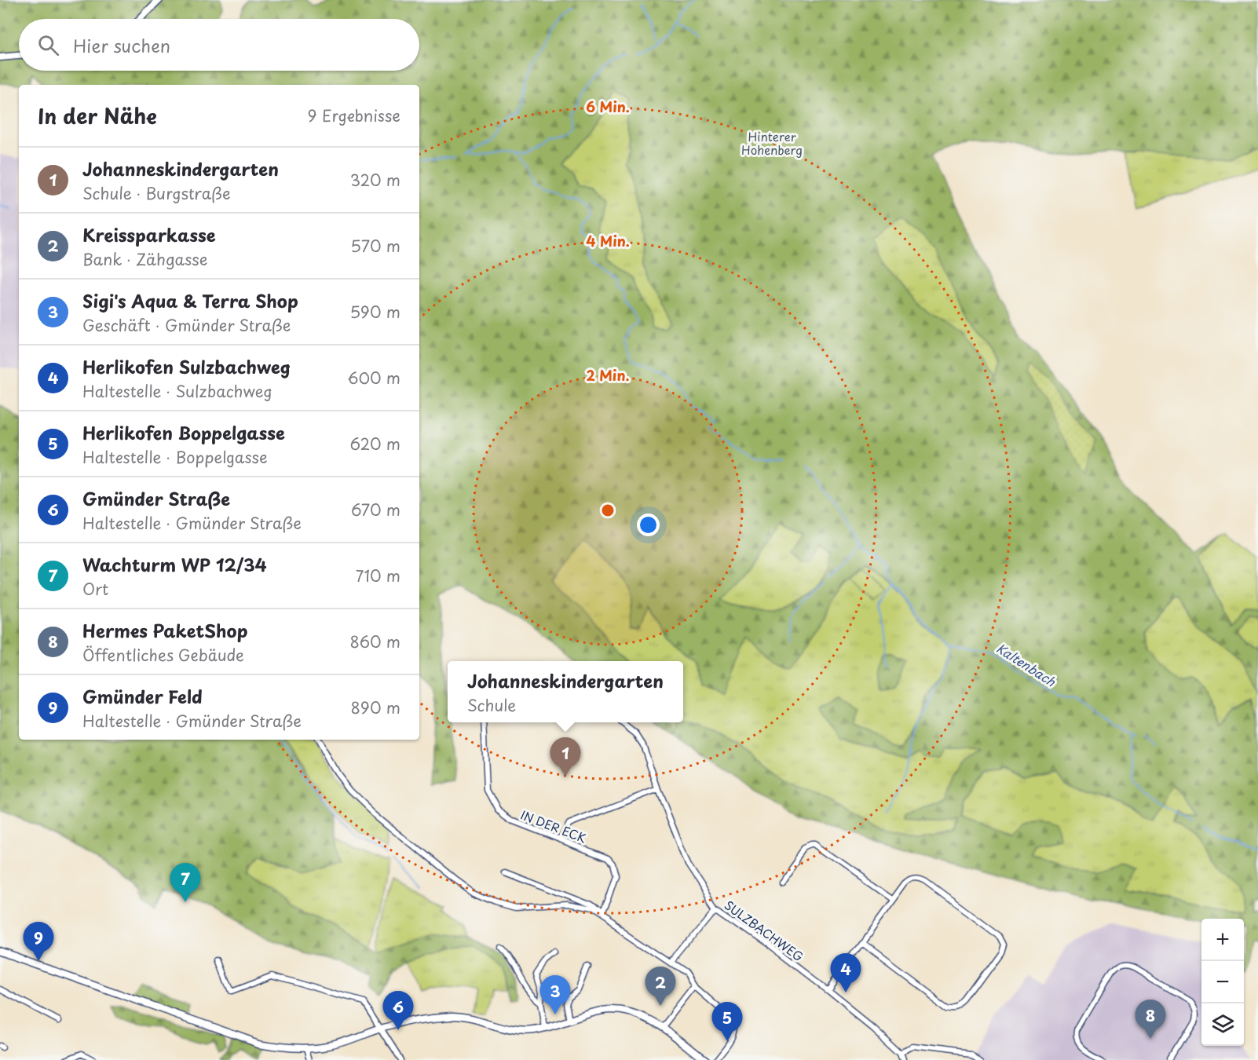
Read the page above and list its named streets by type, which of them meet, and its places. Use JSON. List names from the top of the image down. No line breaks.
{"streets":{"street":["IN DER ECK","SULZBACHWEG"]},"water":["Kaltenbach"],"parks":["Hinterer Hohenberg"],"page":{"search":"Hier suchen","heading":["In der Nähe","9 Ergebnisse"],"list":[{"mark":"1","name":"Johanneskindergarten","note":"Schule · Burgstraße","value":"320 m"},{"mark":"2","name":"Kreissparkasse","note":"Bank · Zähgasse","value":"570 m"},{"mark":"3","name":"Sigi's Aqua & Terra Shop","note":"Geschäft · Gmünder Straße","value":"590 m"},{"mark":"4","name":"Herlikofen Sulzbachweg","note":"Haltestelle · Sulzbachweg","value":"600 m"},{"mark":"5","name":"Herlikofen Boppelgasse","note":"Haltestelle · Boppelgasse","value":"620 m"},{"mark":"6","name":"Gmünder Straße","note":"Haltestelle · Gmünder Straße","value":"670 m"},{"mark":"7","name":"Wachturm WP 12/34","note":"Ort","value":"710 m"},{"mark":"8","name":"Hermes PaketShop","note":"Öffentliches Gebäude","value":"860 m"},{"mark":"9","name":"Gmünder Feld","note":"Haltestelle · Gmünder Straße","value":"890 m"}],"popup":["Johanneskindergarten","Schule"],"pins":["1","7","9","4","2","3","6","8","5"],"map_buttons":["+","−"]},"rings":["6 Min.","4 Min.","2 Min."]}
